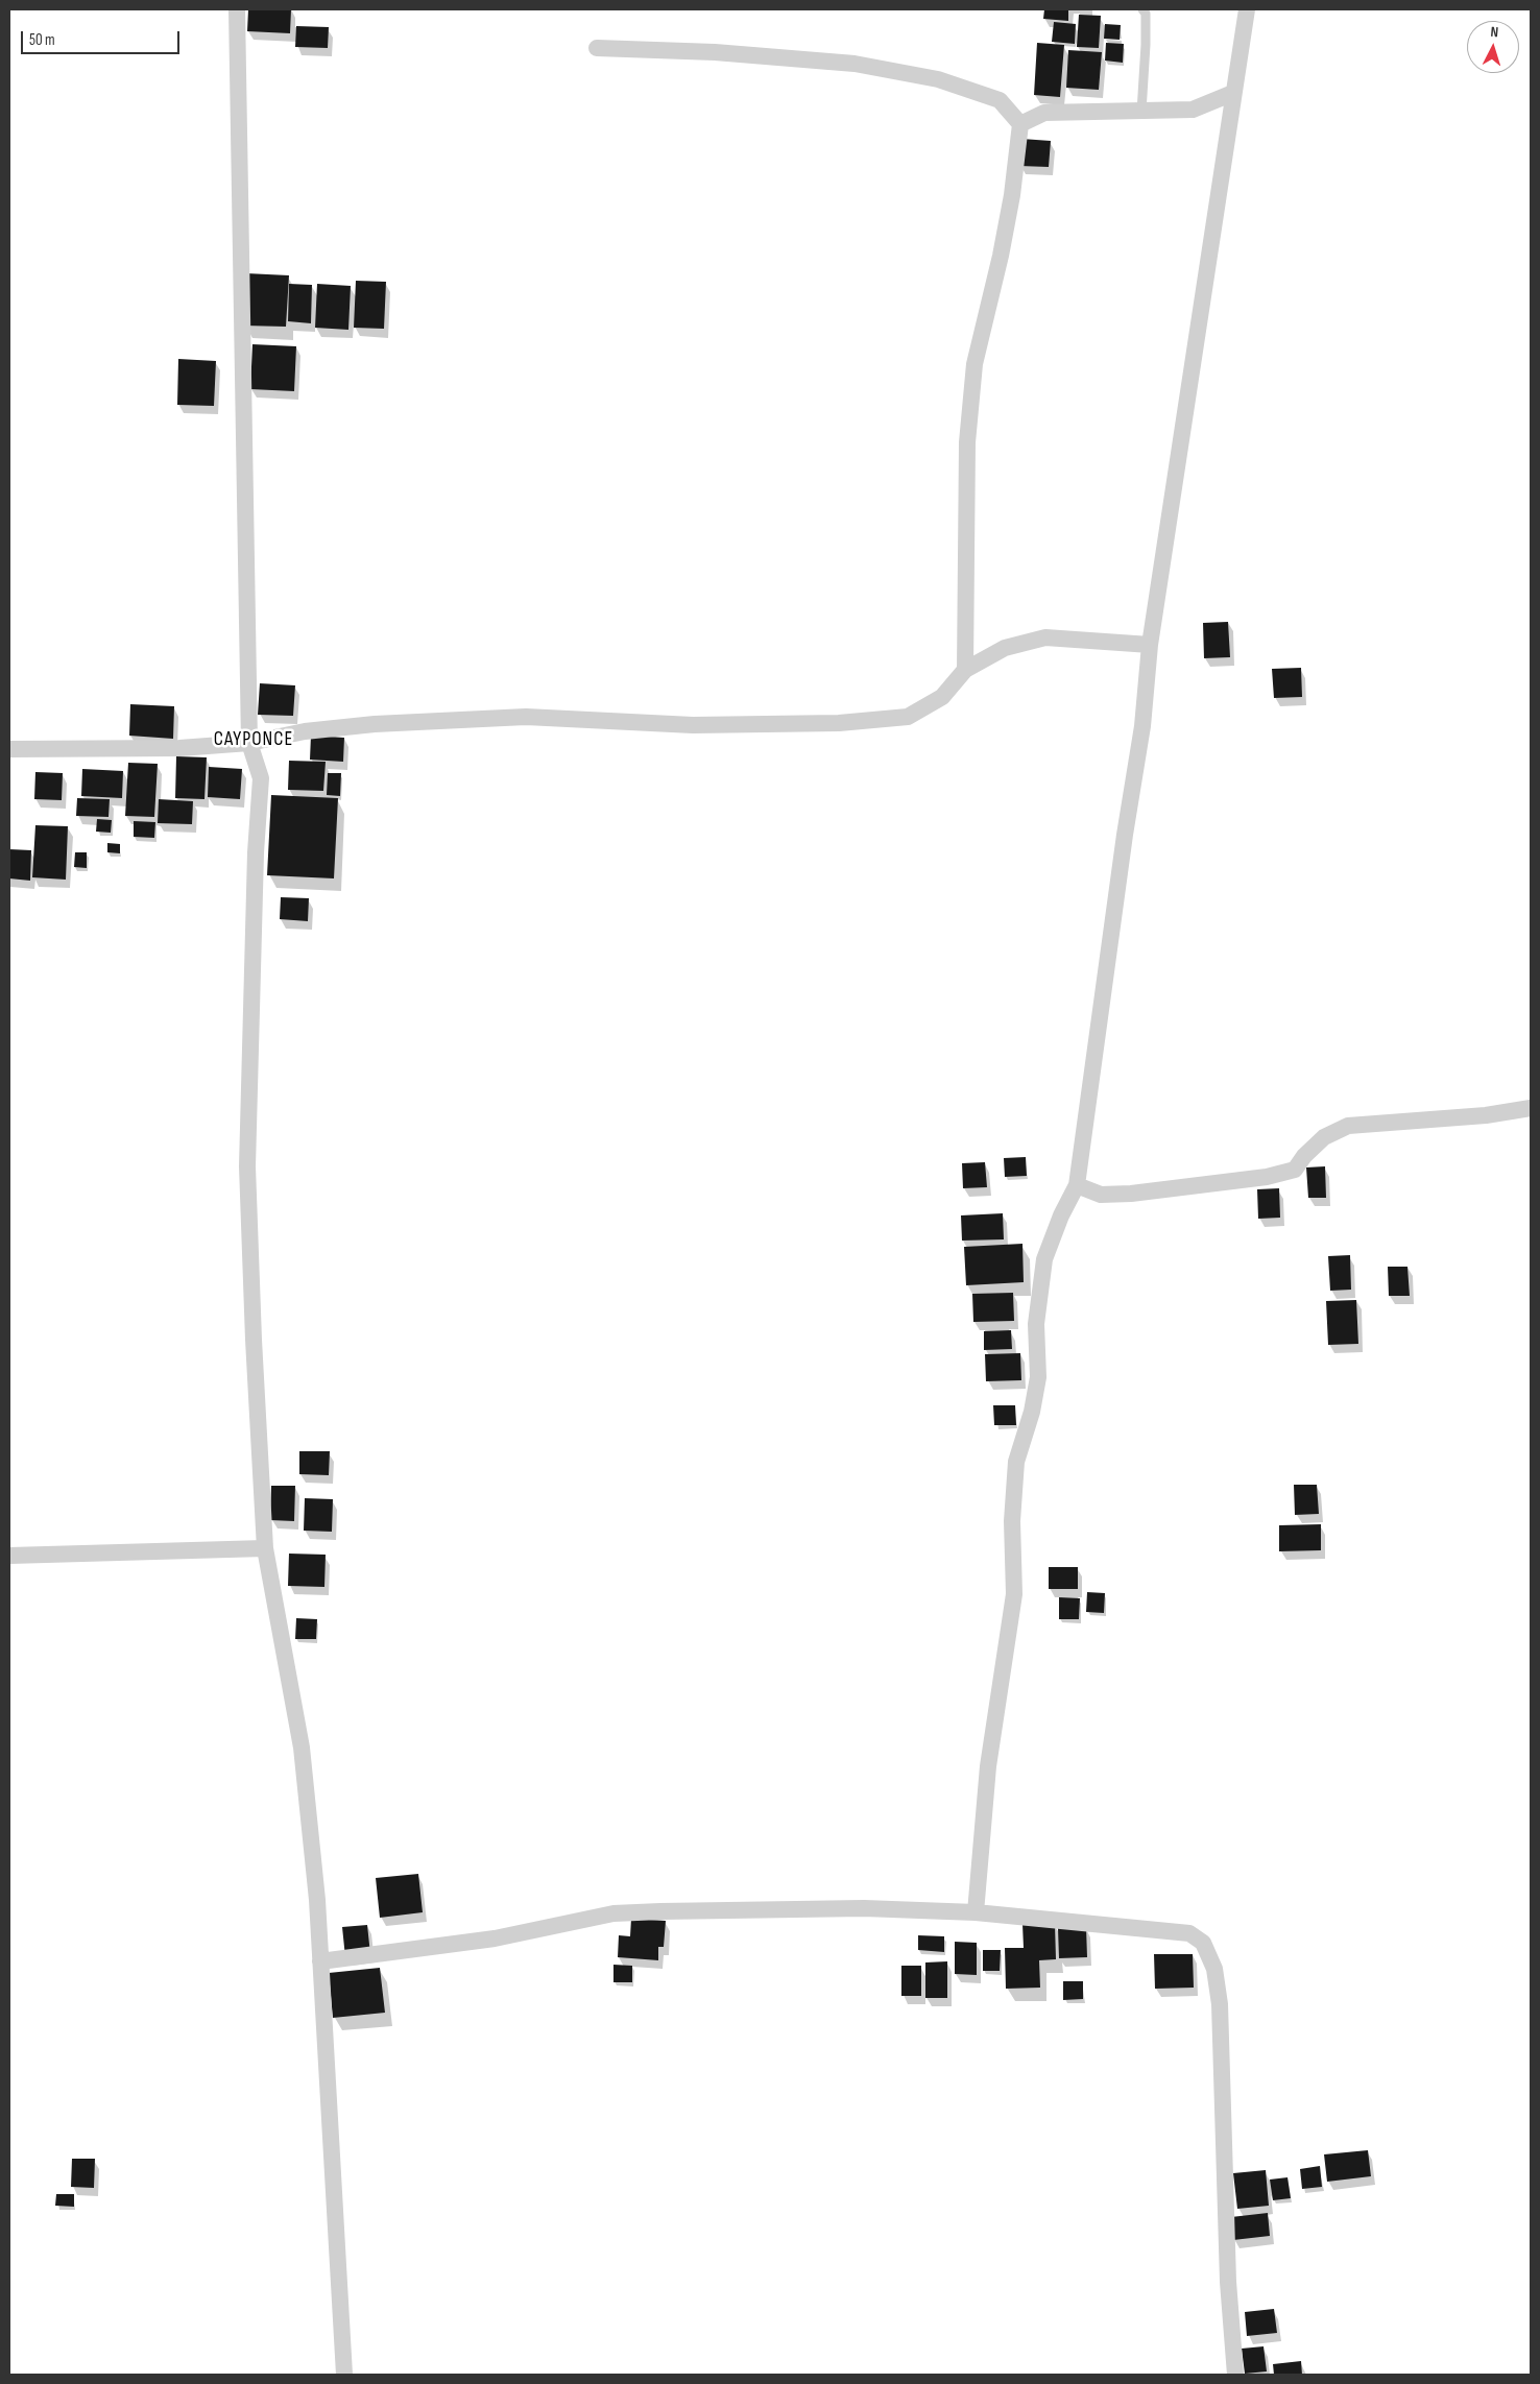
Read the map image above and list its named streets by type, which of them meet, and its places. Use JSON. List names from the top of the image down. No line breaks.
{"districts":["CAYPONCE"],"scale_bar":"50 m","north":"top"}
